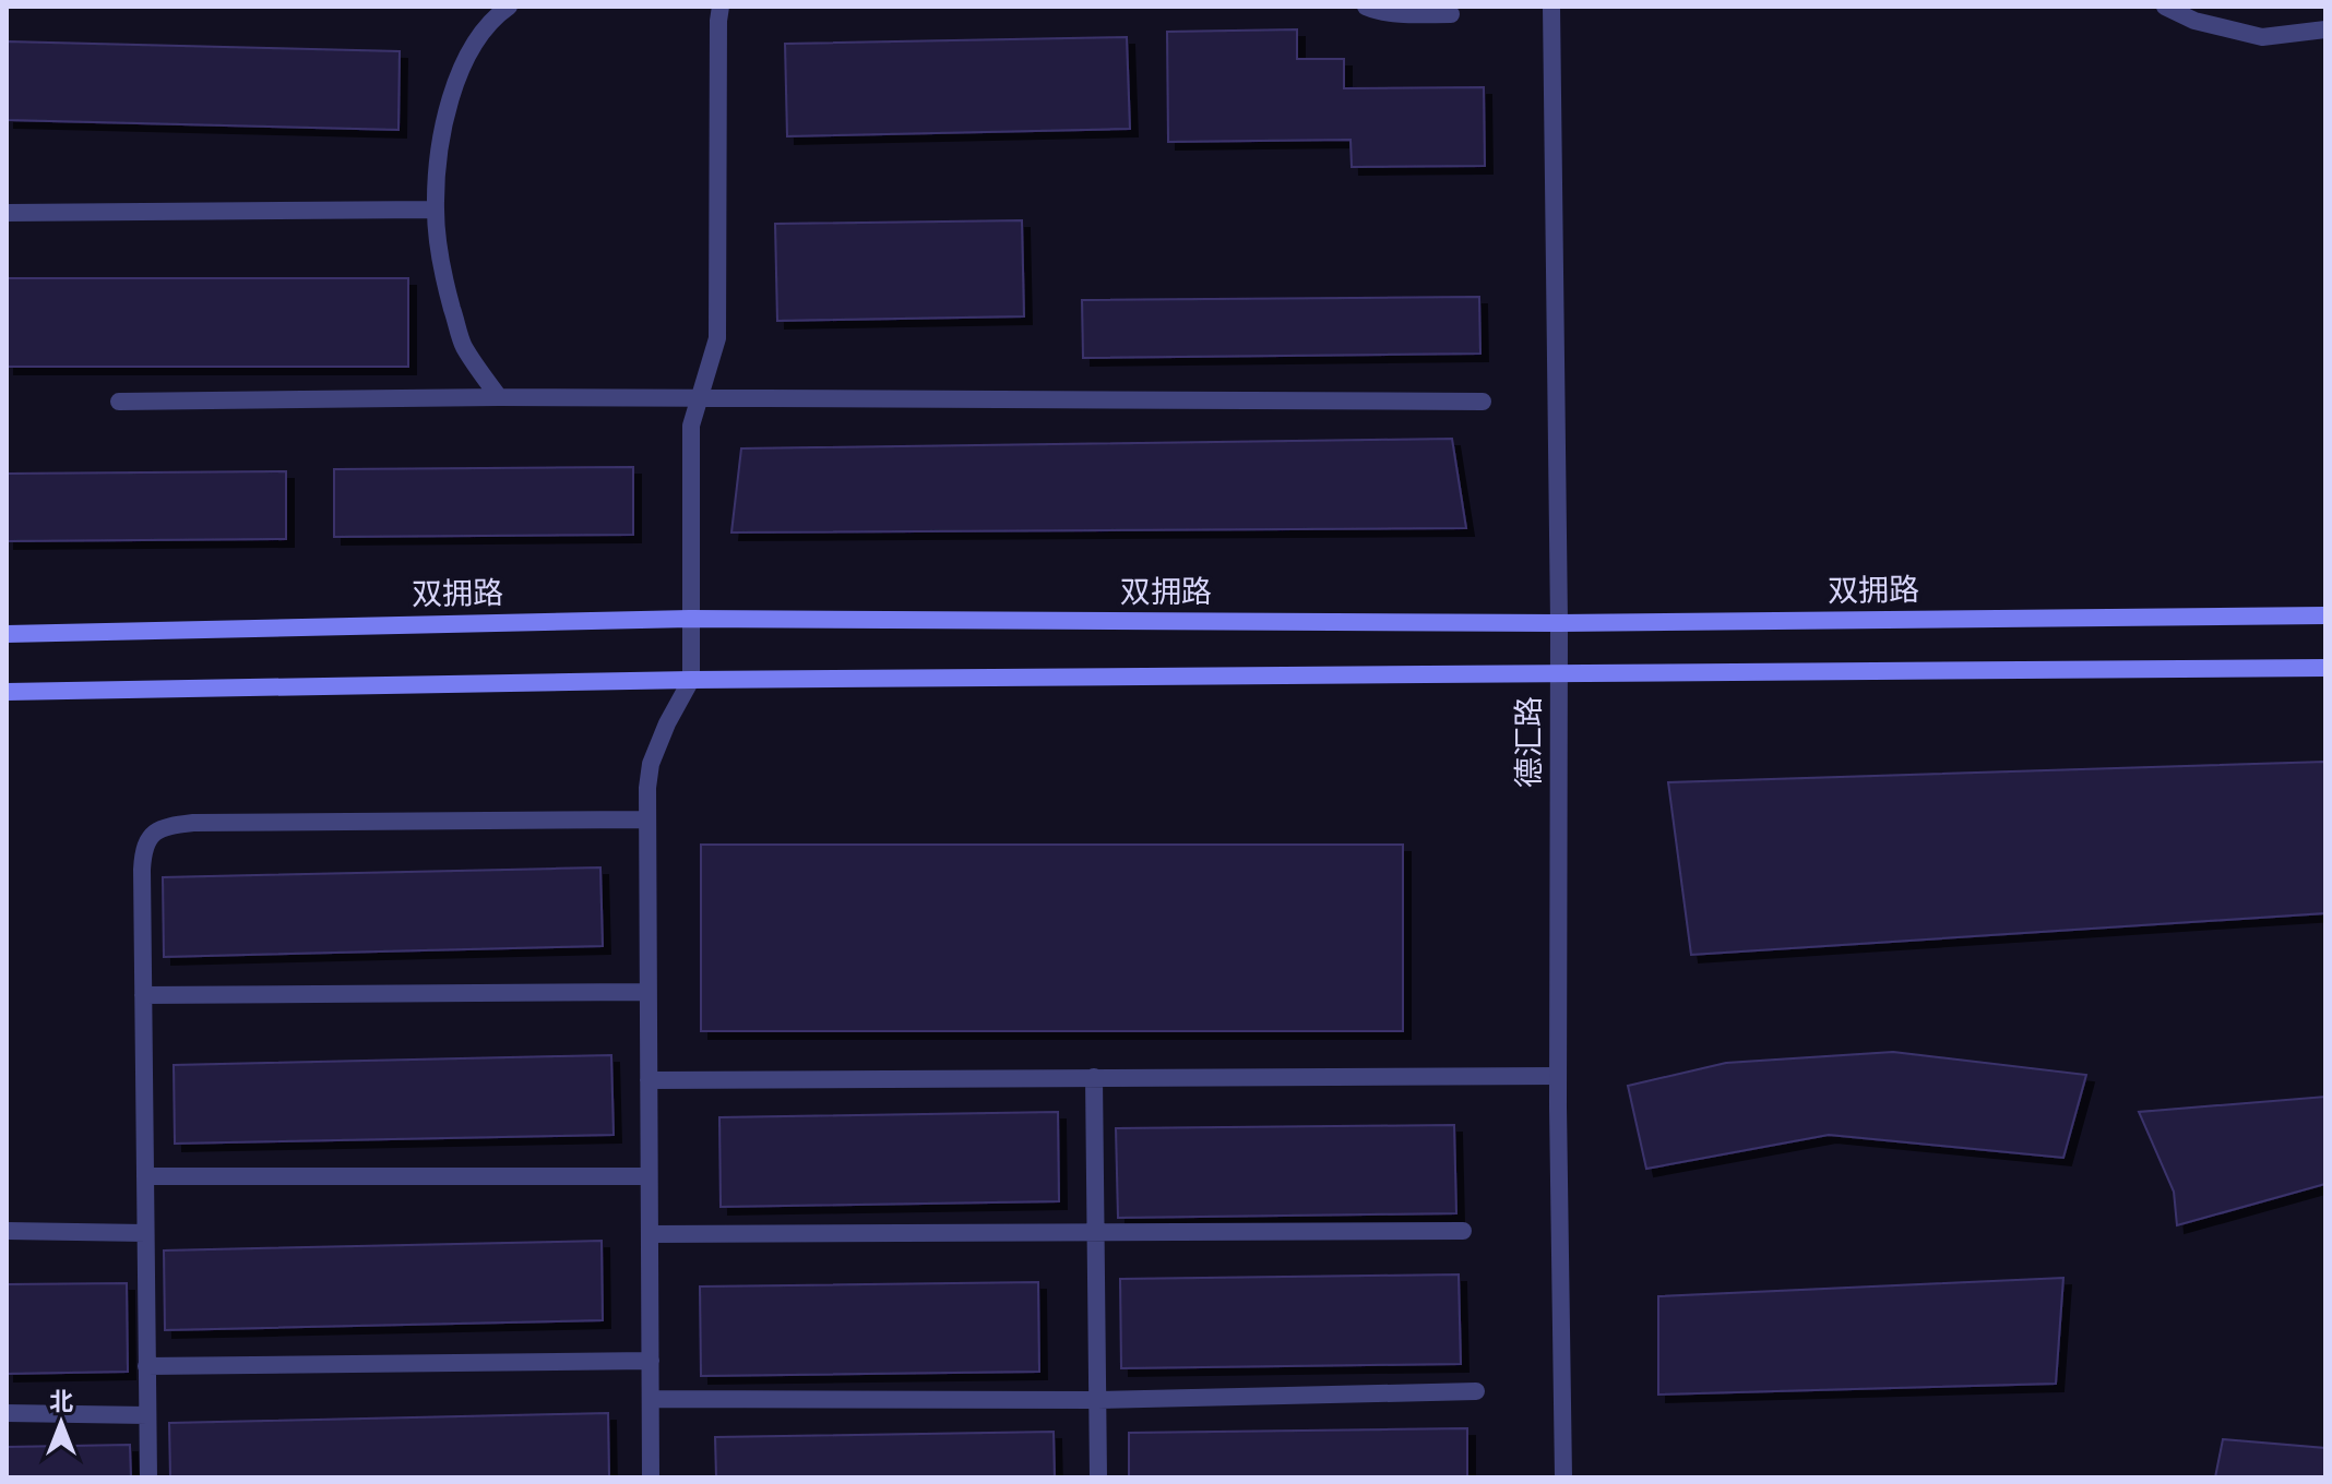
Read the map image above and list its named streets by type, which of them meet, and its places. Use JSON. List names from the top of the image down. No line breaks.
{"streets":{"main road":["双拥路"],"street":["德汇路"]},"crossings":[["双拥路","德汇路"]],"north":"top"}
